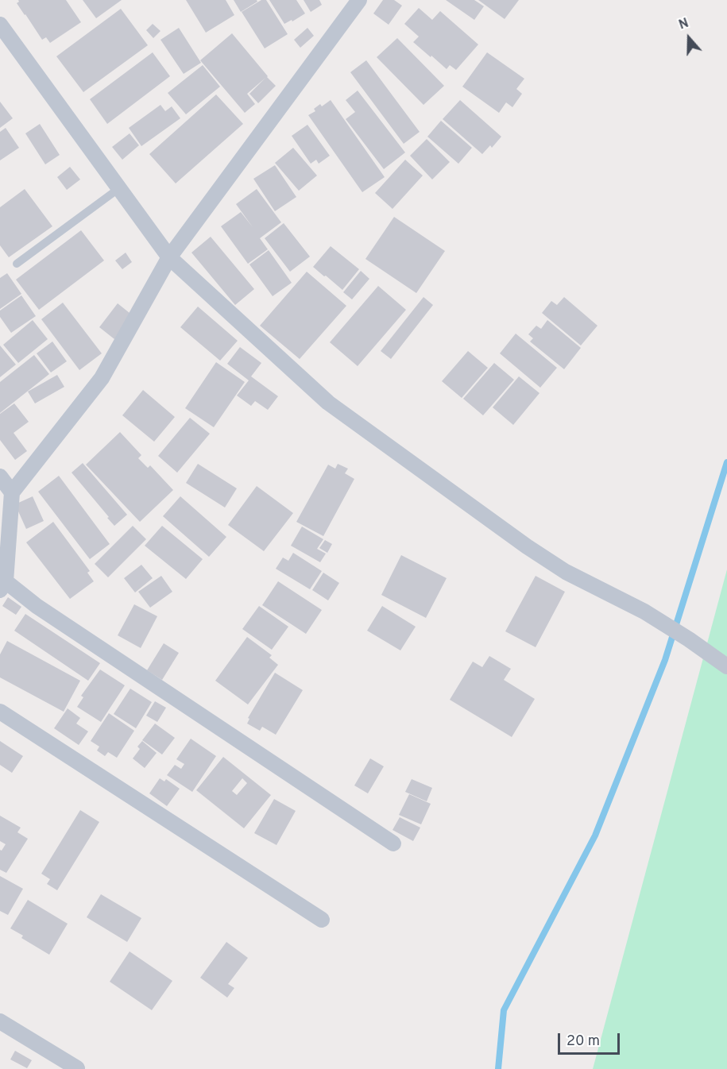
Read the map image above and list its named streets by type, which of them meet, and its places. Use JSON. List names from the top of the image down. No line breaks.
{"scale_bar":"20 m","north":"top"}
